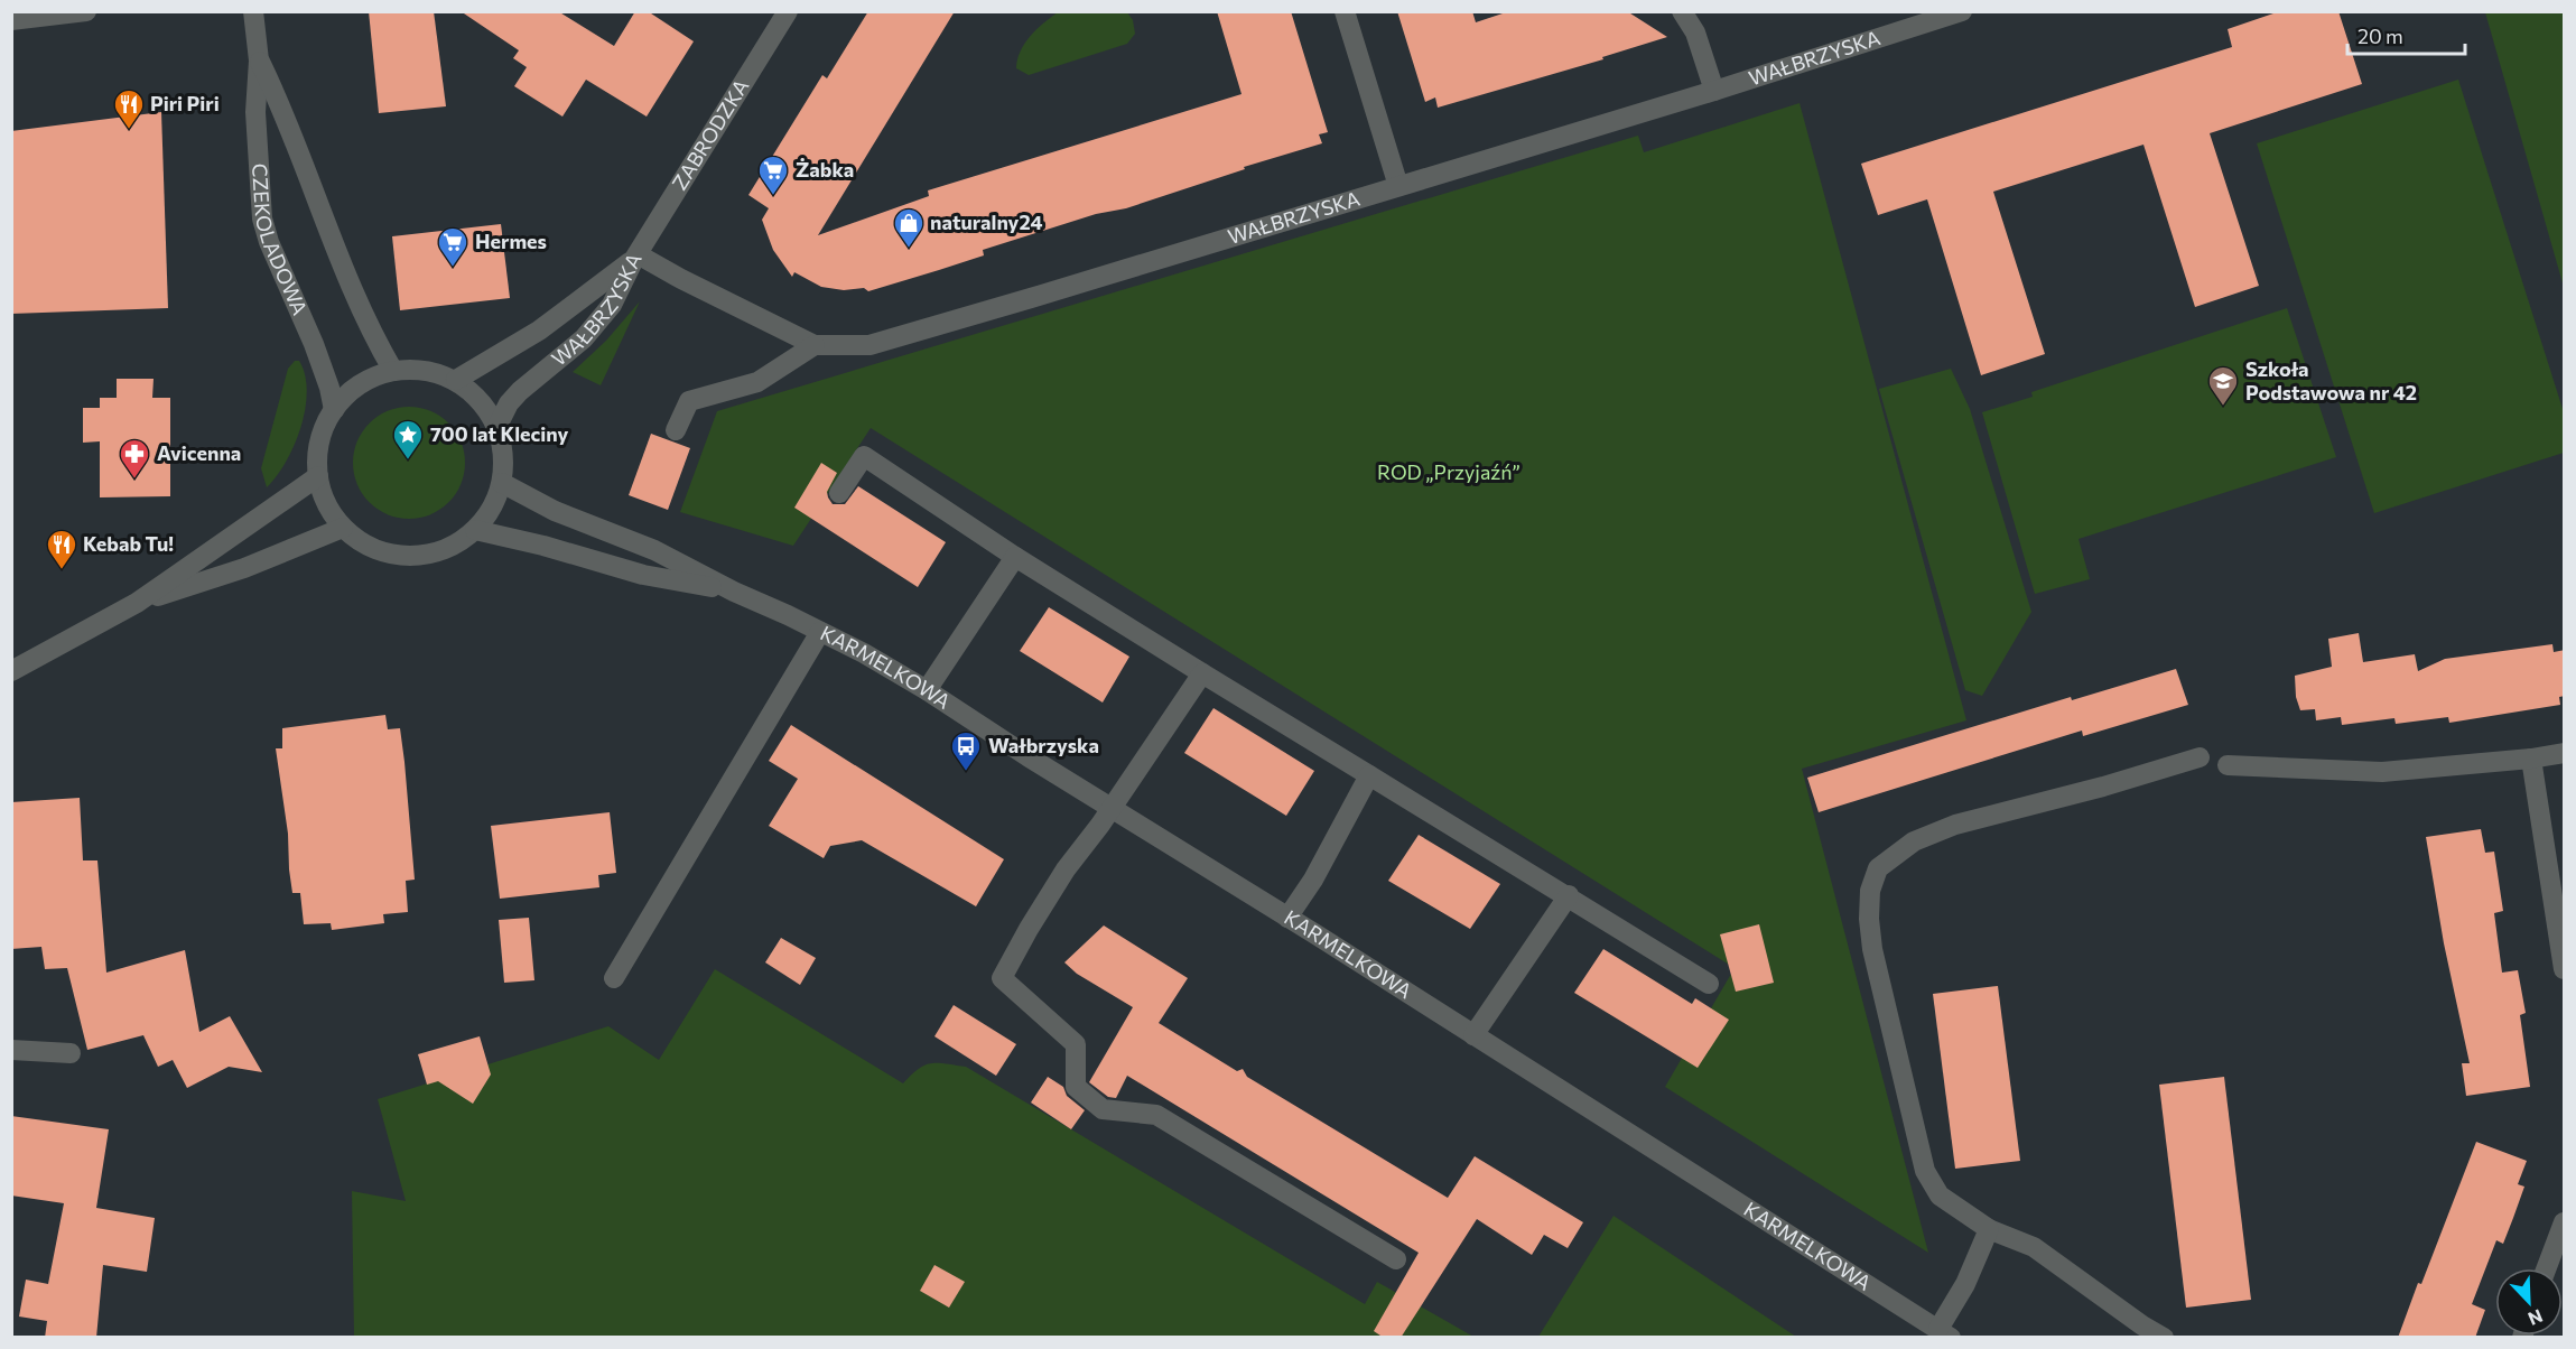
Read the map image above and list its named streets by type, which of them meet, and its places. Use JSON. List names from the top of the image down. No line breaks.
{"streets":{"street":["WAŁBRZYSKA","ZABRODZKA","CZEKOLADOWA","KARMELKOWA"]},"crossings":[["WAŁBRZYSKA","ZABRODZKA"],["WAŁBRZYSKA","CZEKOLADOWA"],["WAŁBRZYSKA","KARMELKOWA"],["CZEKOLADOWA","KARMELKOWA"]],"parks":["ROD „Przyjaźń”"],"places":{"restaurant":["Piri Piri","Kebab Tu!"],"supermarket":["Żabka","Hermes"],"shop":["naturalny24"],"school or university":["Szkoła Podstawowa nr 42"],"place":["700 lat Kleciny"],"pharmacy":["Avicenna"],"bus stop":["Wałbrzyska"]},"scale_bar":"20 m","north":"bottom right"}
